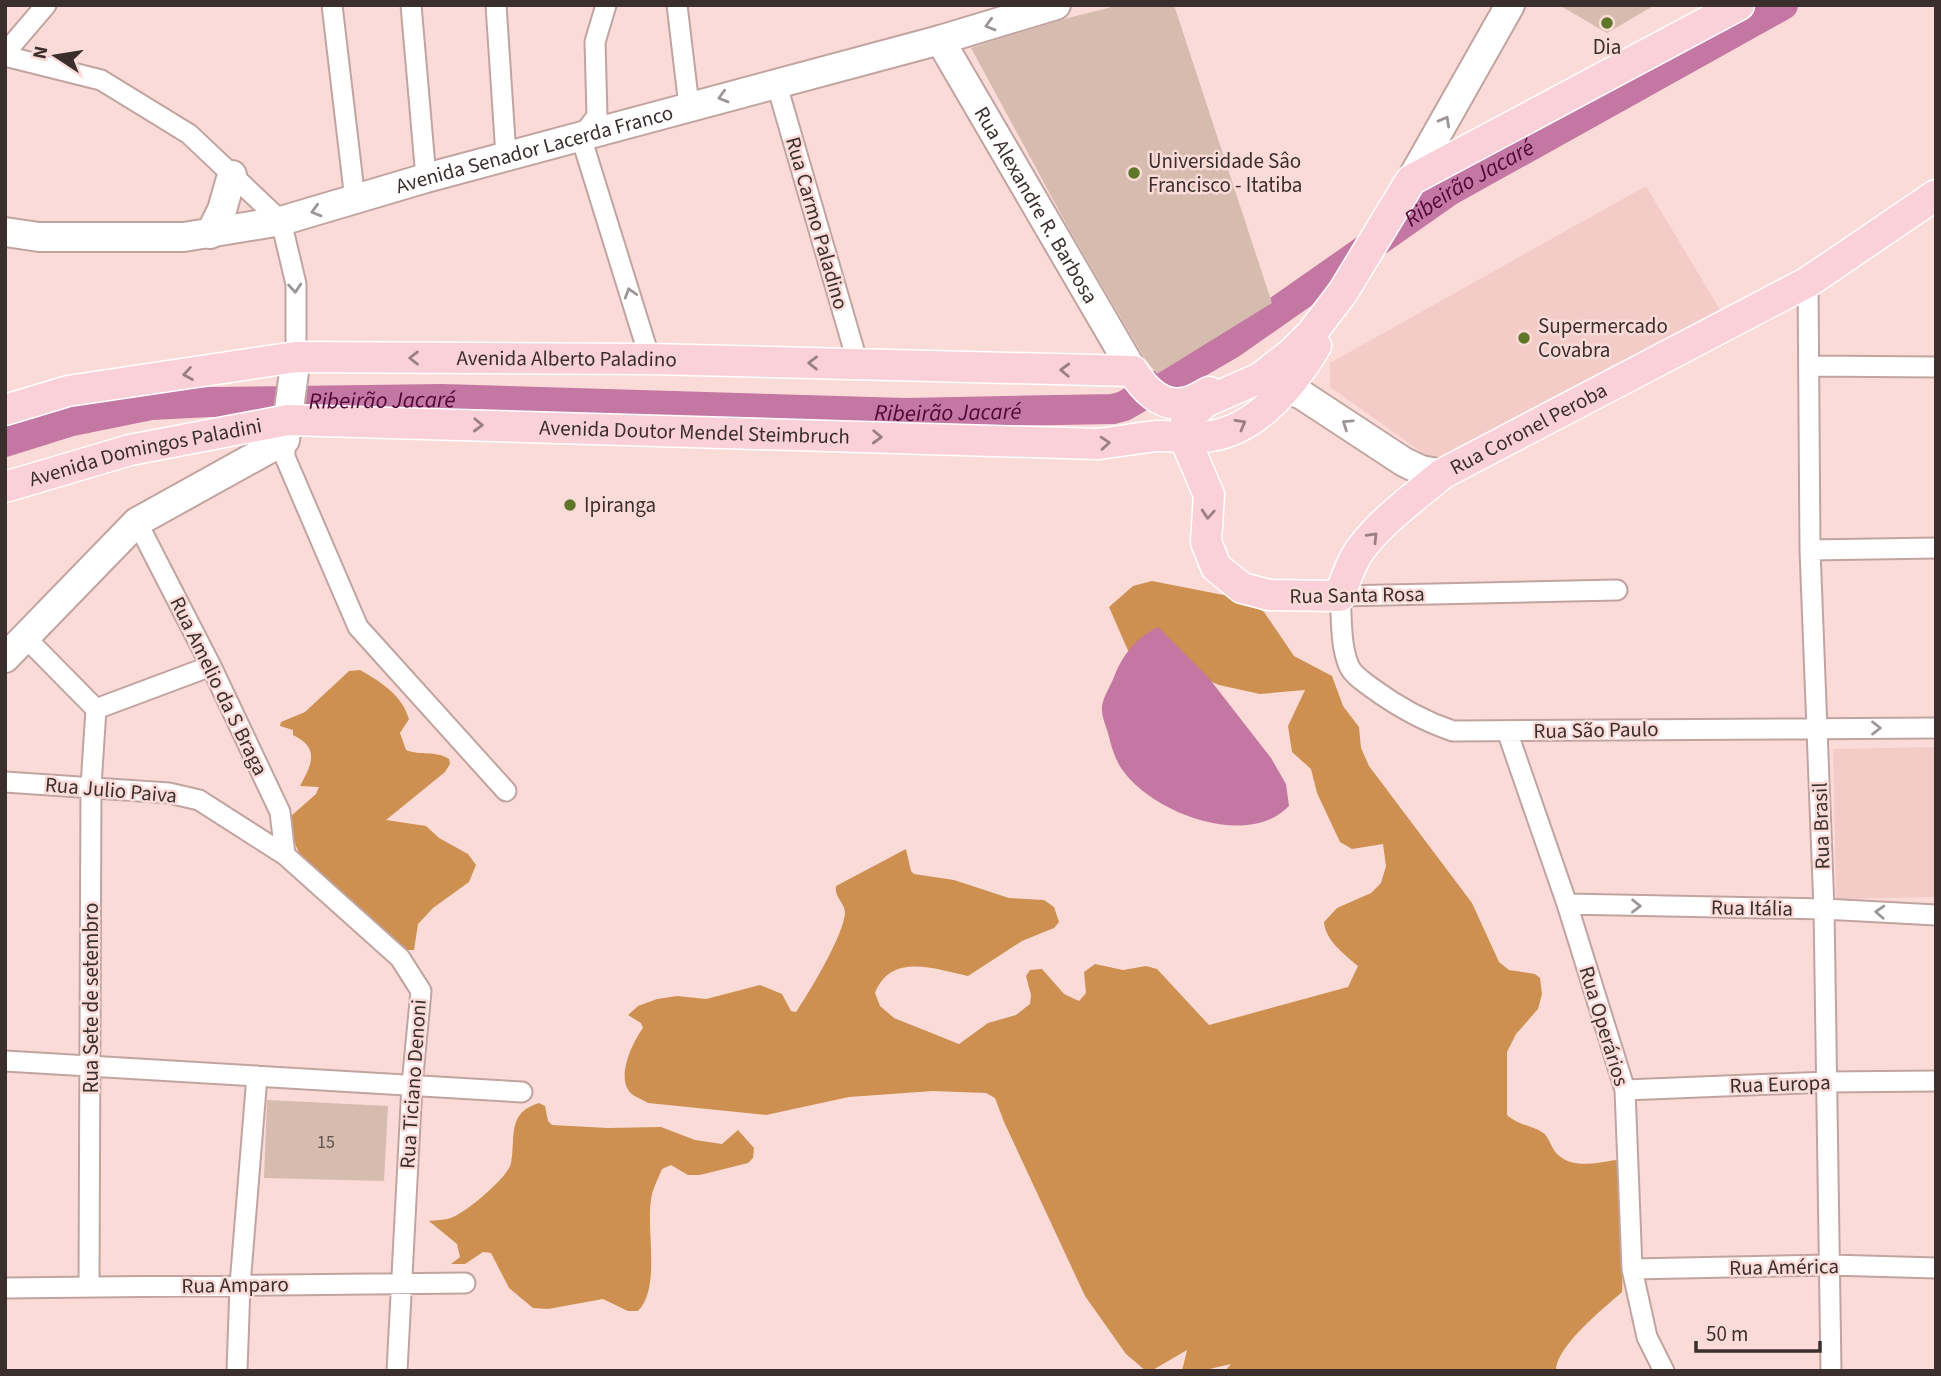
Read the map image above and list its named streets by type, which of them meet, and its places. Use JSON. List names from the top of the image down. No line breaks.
{"streets":{"main road":["Avenida Senador Lacerda Franco","Rua Alexandre R. Barbosa","Avenida Alberto Paladino","Rua Coronel Peroba","Avenida Doutor Mendel Steimbruch","Avenida Domingos Paladini","Rua Santa Rosa"],"street":["Rua Carmo Paladino","Rua Amelio da S Braga","Rua São Paulo","Rua Julio Paiva","Rua Brasil","Rua Itália","Rua Sete de setembro","Rua Operários","Rua Ticiano Denoni","Rua Europa","Rua América","Rua Amparo"]},"crossings":[["Avenida Senador Lacerda Franco","Rua Alexandre R. Barbosa"],["Avenida Senador Lacerda Franco","Rua Carmo Paladino"],["Rua Alexandre R. Barbosa","Avenida Alberto Paladino"],["Rua Carmo Paladino","Avenida Alberto Paladino"],["Rua Coronel Peroba","Rua Santa Rosa"],["Rua Coronel Peroba","Rua São Paulo"],["Rua Coronel Peroba","Rua Brasil"],["Avenida Doutor Mendel Steimbruch","Avenida Domingos Paladini"],["Avenida Doutor Mendel Steimbruch","Rua Santa Rosa"],["Rua Santa Rosa","Rua São Paulo"],["Rua Amelio da S Braga","Rua Julio Paiva"],["Rua Amelio da S Braga","Rua Ticiano Denoni"],["Rua São Paulo","Rua Brasil"],["Rua São Paulo","Rua Operários"],["Rua Julio Paiva","Rua Sete de setembro"],["Rua Julio Paiva","Rua Ticiano Denoni"],["Rua Brasil","Rua Itália"],["Rua Brasil","Rua Europa"],["Rua Brasil","Rua América"],["Rua Itália","Rua Operários"],["Rua Sete de setembro","Rua Amparo"],["Rua Operários","Rua Europa"],["Rua Operários","Rua América"],["Rua Ticiano Denoni","Rua Amparo"]],"one_way":["Avenida Alberto Paladino","Avenida Doutor Mendel Steimbruch","Rua Santa Rosa"],"water":["Ribeirão Jacaré"],"places":["Dia","Universidade Sâo Francisco - Itatiba","Supermercado Covabra","Ipiranga"],"house_numbers":["15"],"scale_bar":"50 m","north":"left"}
